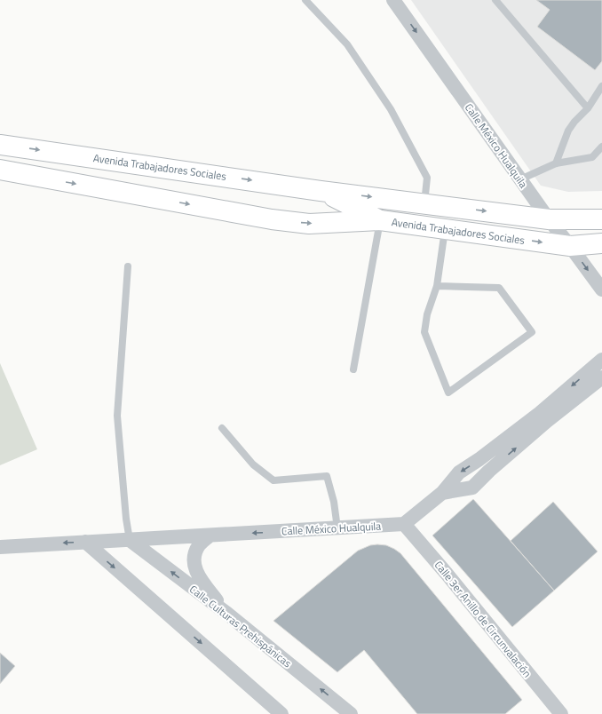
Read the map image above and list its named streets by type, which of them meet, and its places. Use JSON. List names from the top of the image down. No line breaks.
{"streets":{"main road":["Avenida Trabajadores Sociales"],"street":["Calle México Hualquila","Calle 3er Anillo de Circunvalación","Calle Culturas Prehispánicas"]},"crossings":[["Calle México Hualquila","Avenida Trabajadores Sociales"],["Calle México Hualquila","Calle 3er Anillo de Circunvalación"],["Calle México Hualquila","Calle Culturas Prehispánicas"]]}
